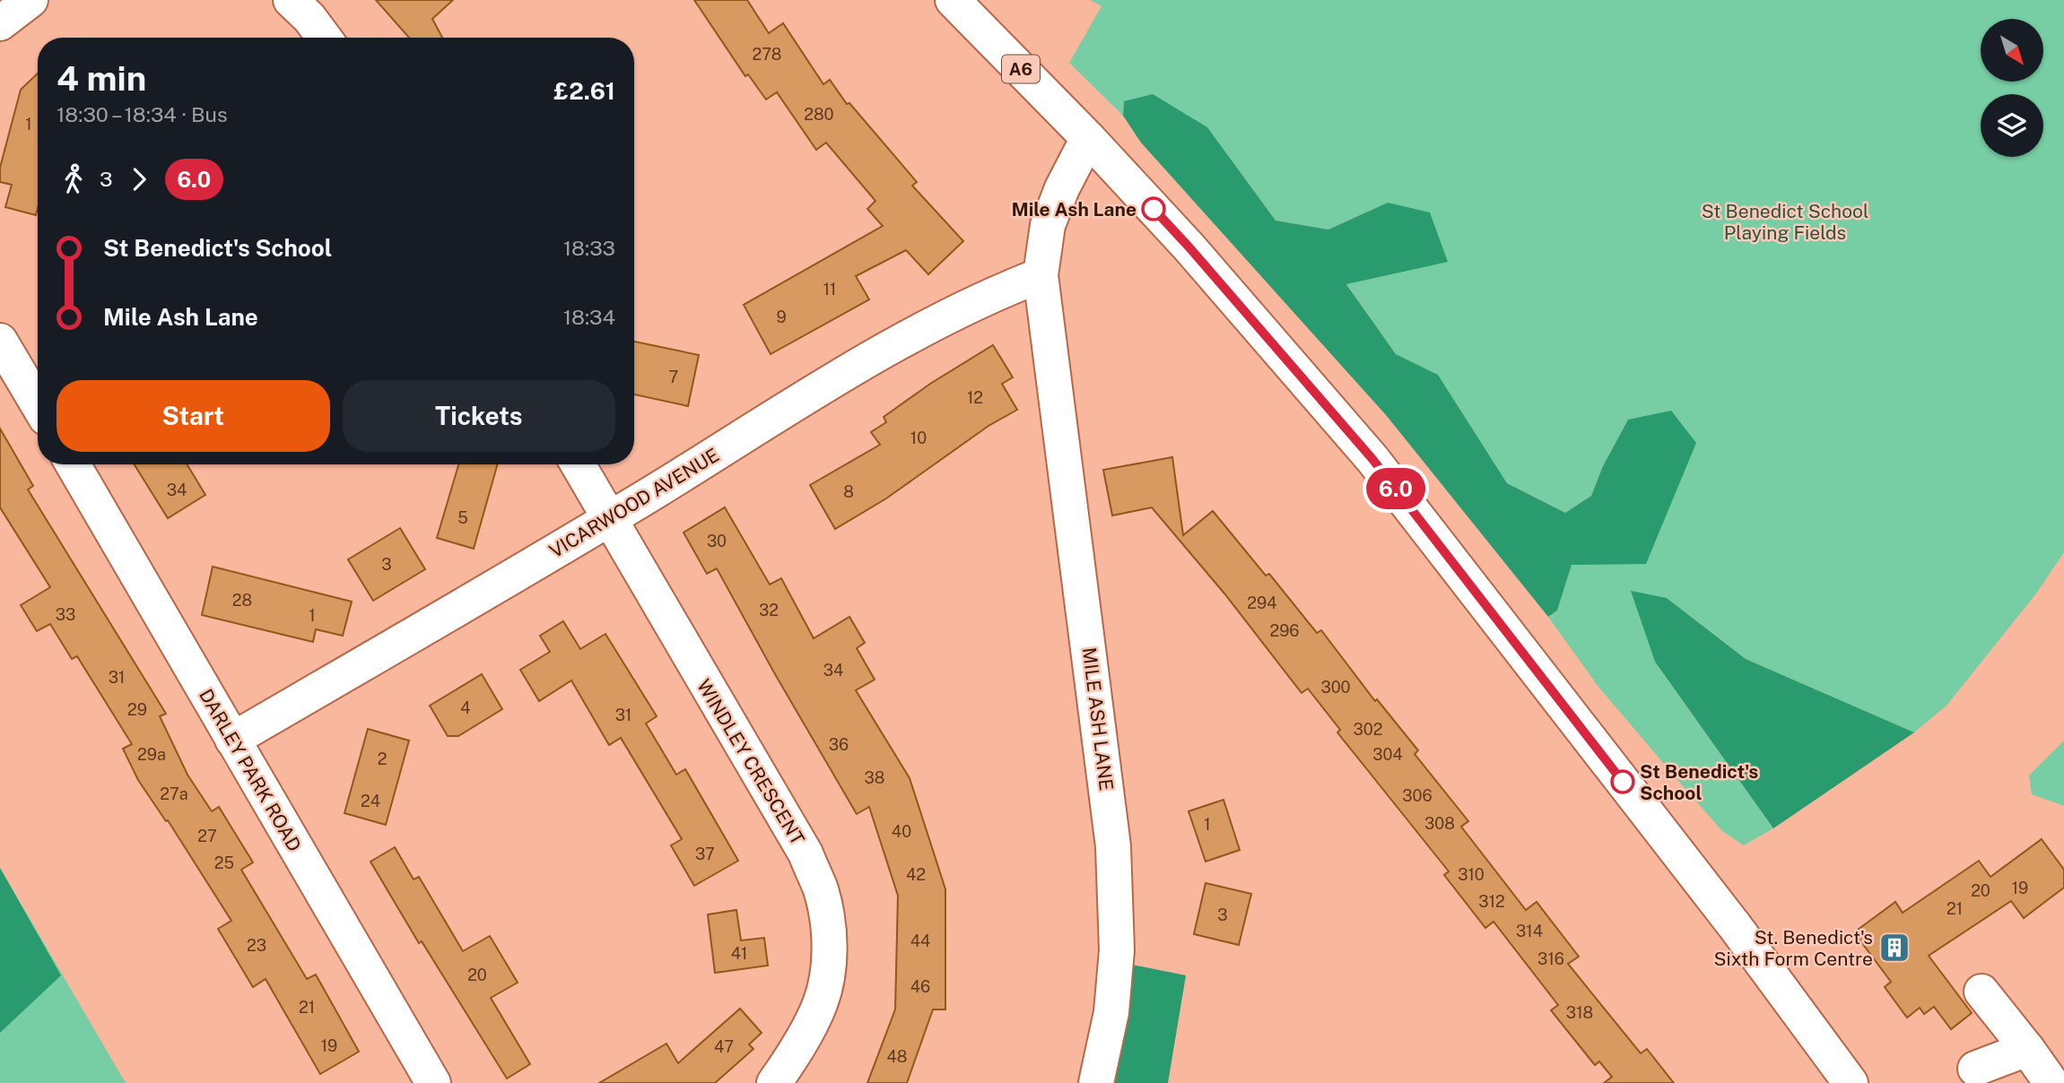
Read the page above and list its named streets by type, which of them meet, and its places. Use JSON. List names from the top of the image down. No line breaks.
{"streets":{"street":["A6","VICARWOOD AVENUE","MILE ASH LANE","WINDLEY CRESCENT","DARLEY PARK ROAD"]},"crossings":[["A6","MILE ASH LANE"],["VICARWOOD AVENUE","MILE ASH LANE"],["VICARWOOD AVENUE","WINDLEY CRESCENT"],["VICARWOOD AVENUE","DARLEY PARK ROAD"]],"parks":["St Benedict School Playing Fields"],"places":{"other":["Mile Ash Lane","St Benedict's School"],"building":["St. Benedict's Sixth Form Centre"]},"lines":["bus line 6.0"],"house_numbers":["278","280","1","11","9","7","12","10","34","8","5","30","3","28","294","32","33","1","296","34","31","300","4","29","31","302","36","29a","304","2","38","27a","306","24","308","1","40","27","37","25","42","310","19","20","312","21","3","314","44","23","41","316","20","46","21","318","19","47","48"],"north":"bottom right","page":{"on_map":"6.0","heading":["4 min","18:30 – 18:34 · Bus","£2.61"],"legs":["3","6.0"],"list":[{"name":"St Benedict's School","value":"18:33"},{"name":"Mile Ash Lane","value":"18:34"}],"buttons":["Start","Tickets"]}}
